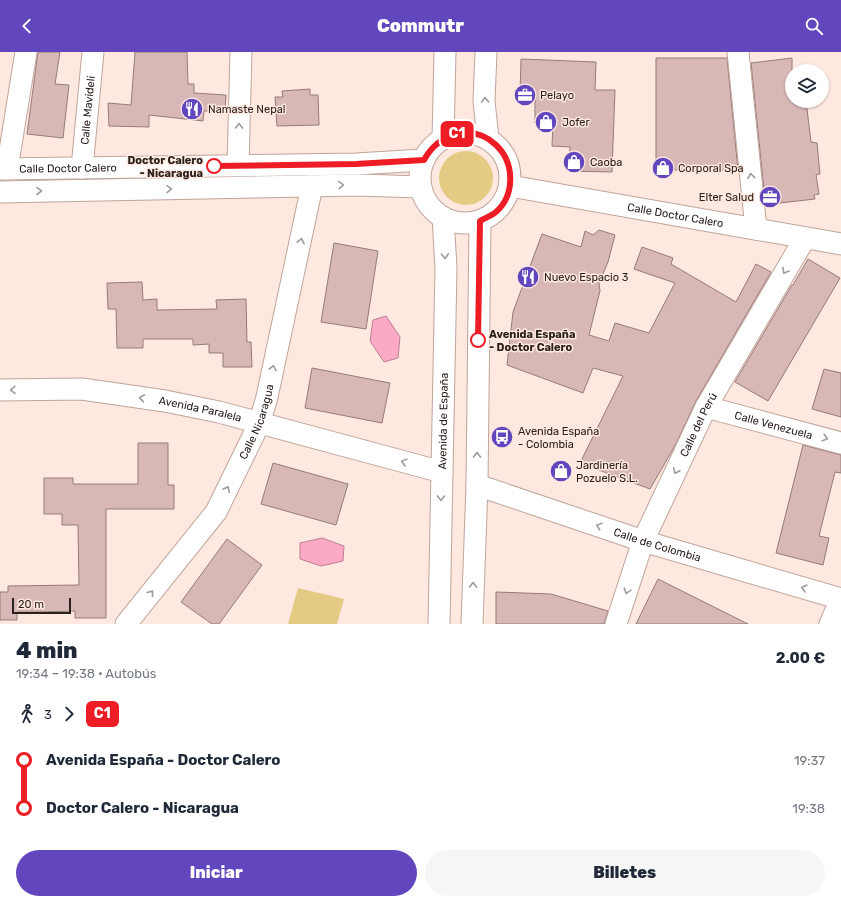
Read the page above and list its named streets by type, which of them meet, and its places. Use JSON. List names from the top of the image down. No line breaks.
{"streets":{"street":["Calle Mavideli","Calle Doctor Calero","Avenida Paralela","Calle Nicaragua","Avenida de España","Calle del Perú","Calle Venezuela","Calle de Colombia"]},"crossings":[["Calle Mavideli","Calle Doctor Calero"],["Calle Doctor Calero","Calle Nicaragua"],["Calle Doctor Calero","Avenida de España"],["Calle Doctor Calero","Calle del Perú"],["Avenida Paralela","Calle Nicaragua"],["Avenida Paralela","Avenida de España"],["Calle del Perú","Calle Venezuela"],["Calle del Perú","Calle de Colombia"]],"one_way":["Avenida Paralela","Calle Nicaragua","Calle del Perú","Calle Venezuela","Calle de Colombia"],"places":{"office":["Pelayo","Elter Salud"],"restaurant":["Namaste Nepal","Nuevo Espacio 3"],"shop":["Jofer","Caoba","Corporal Spa","Jardinería Pozuelo S.L."],"other":["Doctor Calero - Nicaragua","Avenida España - Doctor Calero"],"bus stop":["Avenida España - Colombia"]},"lines":["bus line C1"],"scale_bar":"20 m","page":{"header":"Commutr","on_map":"C1","scale":"20 m","heading":["4 min","19:34 – 19:38 · Autobús","2.00 €"],"legs":["3","C1"],"list":[{"name":"Avenida España - Doctor Calero","value":"19:37"},{"name":"Doctor Calero - Nicaragua","value":"19:38"}],"buttons":["Iniciar","Billetes"]}}
